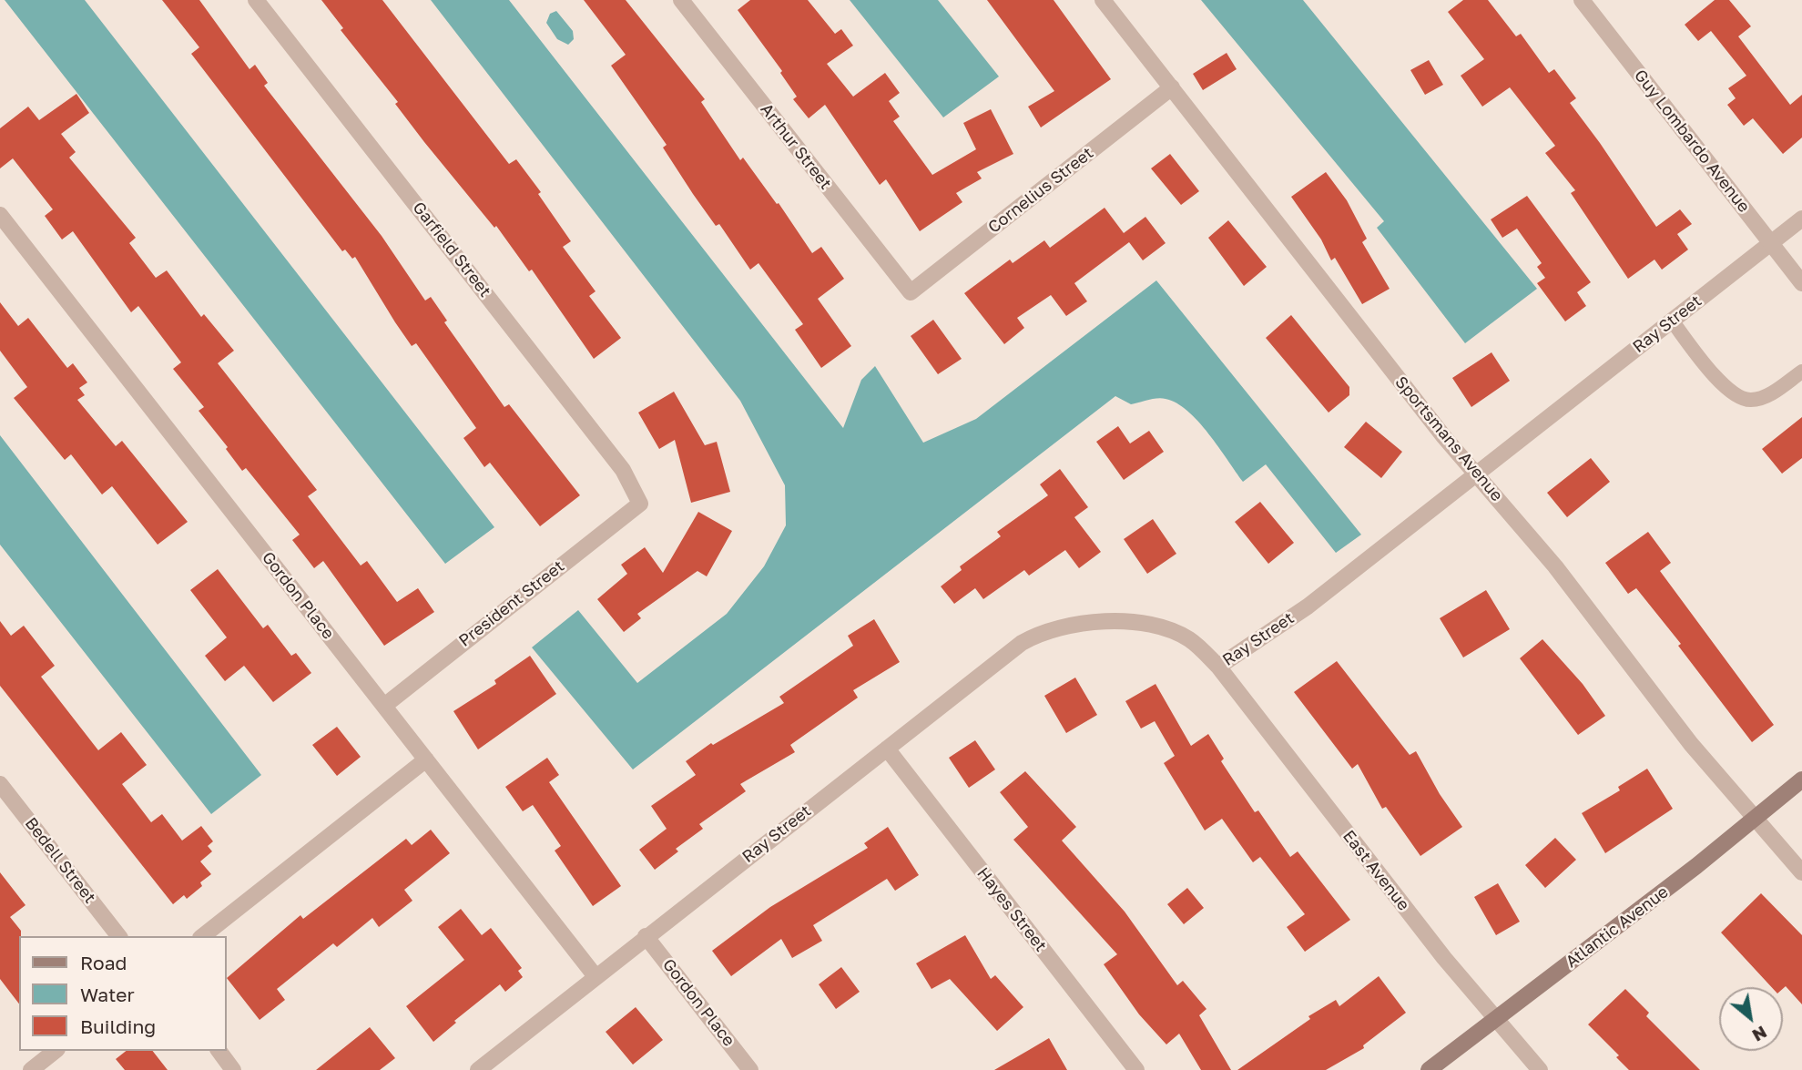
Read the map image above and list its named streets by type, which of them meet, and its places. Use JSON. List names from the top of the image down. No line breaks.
{"streets":{"main road":["Atlantic Avenue"],"street":["Guy Lombardo Avenue","Arthur Street","Cornelius Street","Garfield Street","Ray Street","Sportsmans Avenue","Gordon Place","President Street","Bedell Street","East Avenue","Hayes Street"]},"crossings":[["Guy Lombardo Avenue","Ray Street"],["Arthur Street","Cornelius Street"],["Cornelius Street","Sportsmans Avenue"],["Garfield Street","President Street"],["Ray Street","Sportsmans Avenue"],["Ray Street","Gordon Place"],["Ray Street","East Avenue"],["Ray Street","Hayes Street"],["Sportsmans Avenue","Atlantic Avenue"],["Gordon Place","President Street"],["East Avenue","Atlantic Avenue"]],"legend":["Road","Water","Building"],"north":"bottom right"}
